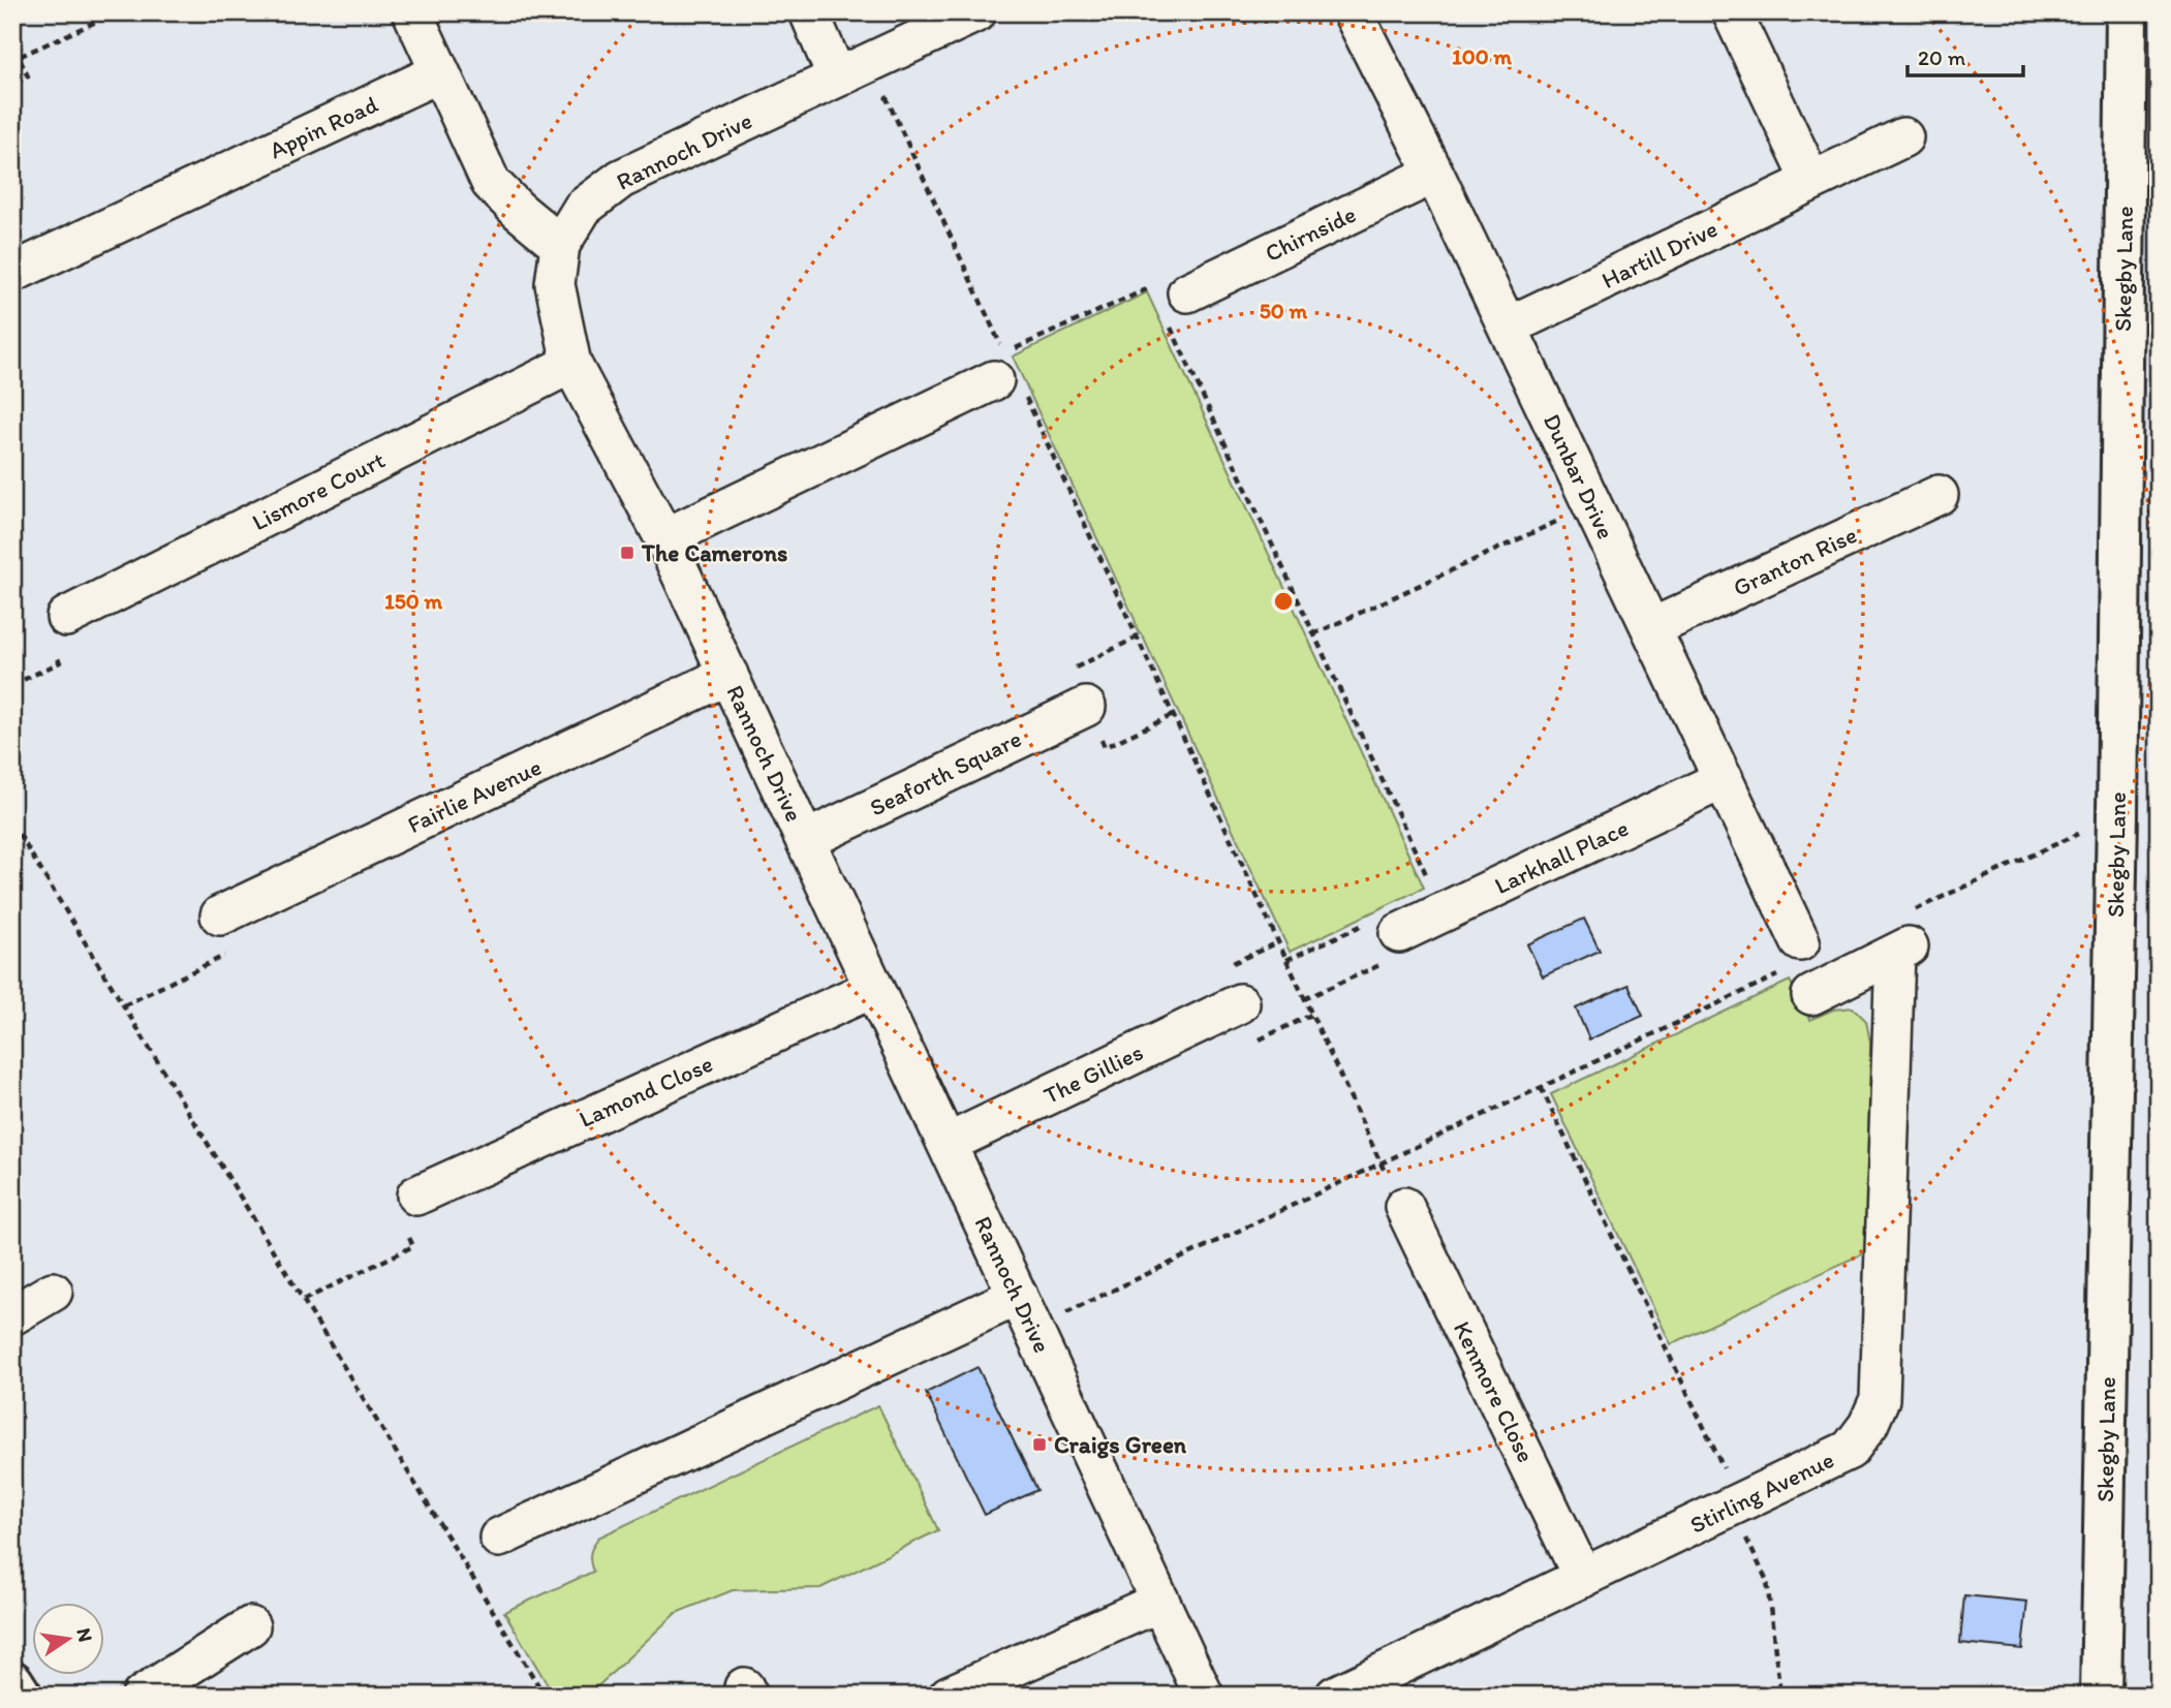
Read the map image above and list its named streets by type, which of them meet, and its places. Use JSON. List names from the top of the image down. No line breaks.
{"streets":{"main road":["Skegby Lane"],"street":["Appin Road","Rannoch Drive","Chirnside","Hartill Drive","Dunbar Drive","Lismore Court","Granton Rise","Seaforth Square","Fairlie Avenue","Larkhall Place","The Gillies","Lamond Close","Kenmore Close","Stirling Avenue"]},"crossings":[["Rannoch Drive","Lismore Court"],["Rannoch Drive","Seaforth Square"],["Rannoch Drive","Fairlie Avenue"],["Rannoch Drive","The Gillies"],["Rannoch Drive","Lamond Close"],["Chirnside","Dunbar Drive"],["Hartill Drive","Dunbar Drive"],["Dunbar Drive","Granton Rise"],["Dunbar Drive","Larkhall Place"],["Kenmore Close","Stirling Avenue"]],"places":{"transit":["The Camerons","Craigs Green"]},"scale_bar":"20 m","north":"right","rings":["100 m","50 m","150 m"]}
